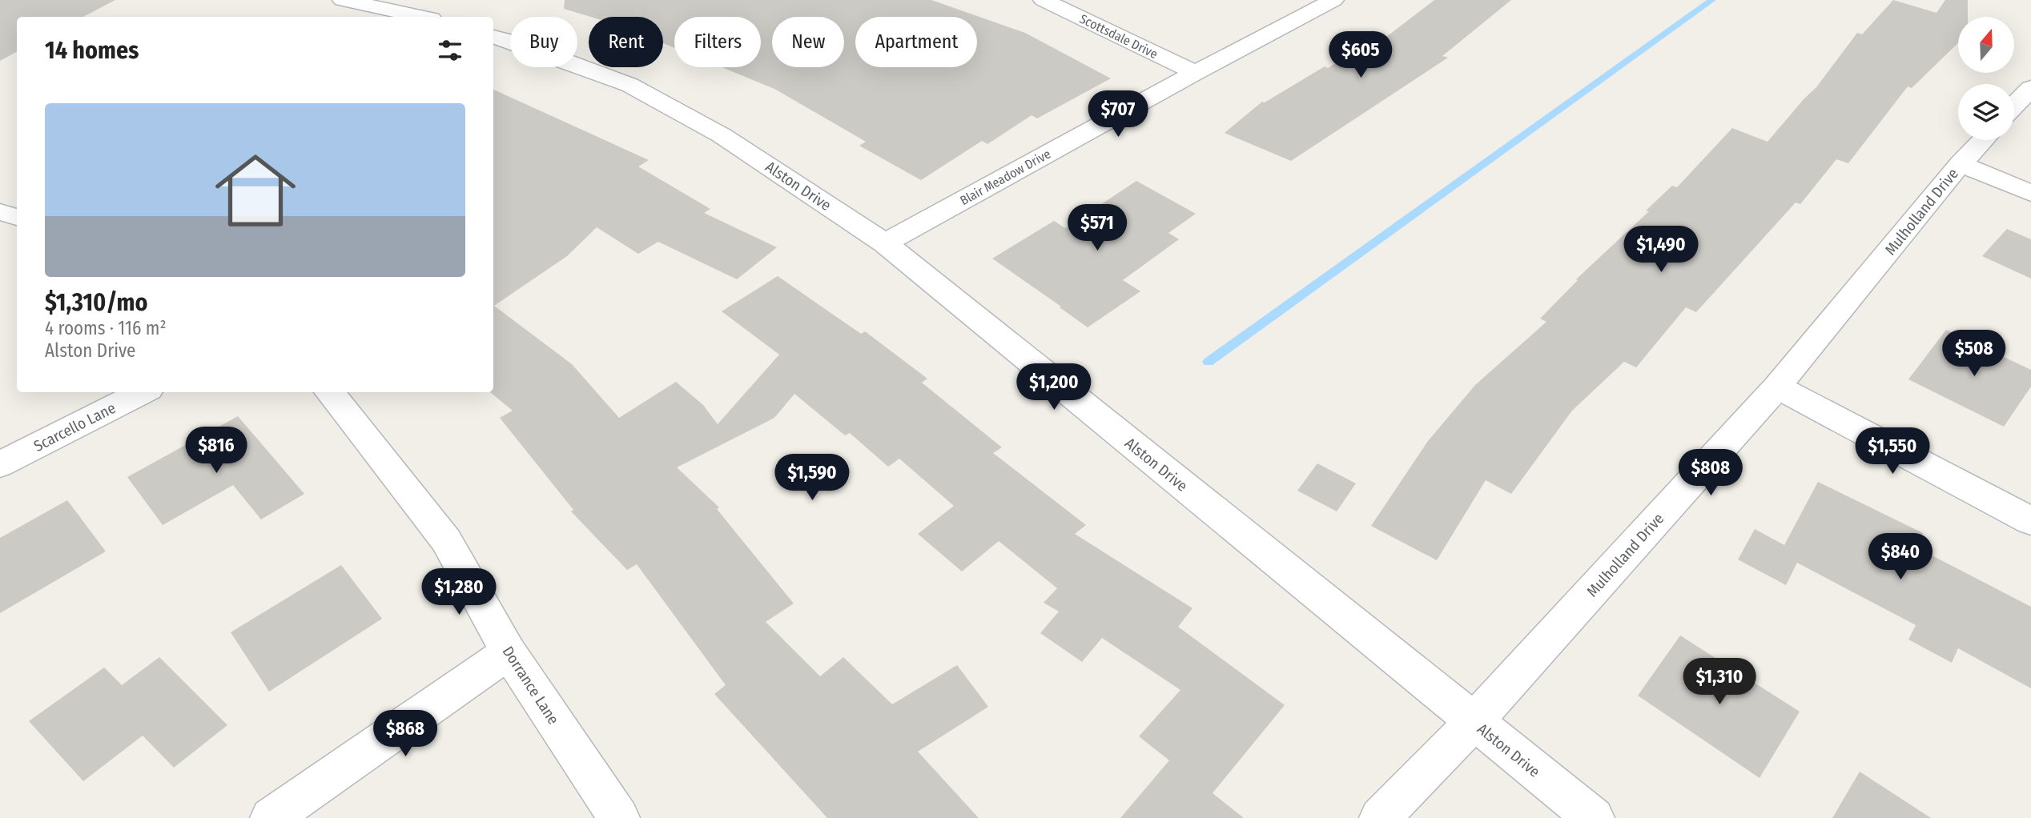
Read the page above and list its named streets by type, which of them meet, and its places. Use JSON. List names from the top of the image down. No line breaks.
{"streets":{"street":["Scottsdale Drive","Blair Meadow Drive","Alston Drive","Mulholland Drive","Scarcello Lane","Dorrance Lane"]},"crossings":[["Scottsdale Drive","Blair Meadow Drive"],["Blair Meadow Drive","Alston Drive"],["Alston Drive","Mulholland Drive"]],"north":"top","page":{"chip":["Buy","Rent","Filters","New","Apartment"],"heading":"14 homes","price":["$605","$707","$571","$1,490","$508","$1,200","$816","$1,550","$808","$1,590","$840","$1,280","$1,310","$868"],"list":[{"name":"$1,310/mo","note":"4 rooms · 116 m² · Alston Drive"}]}}
